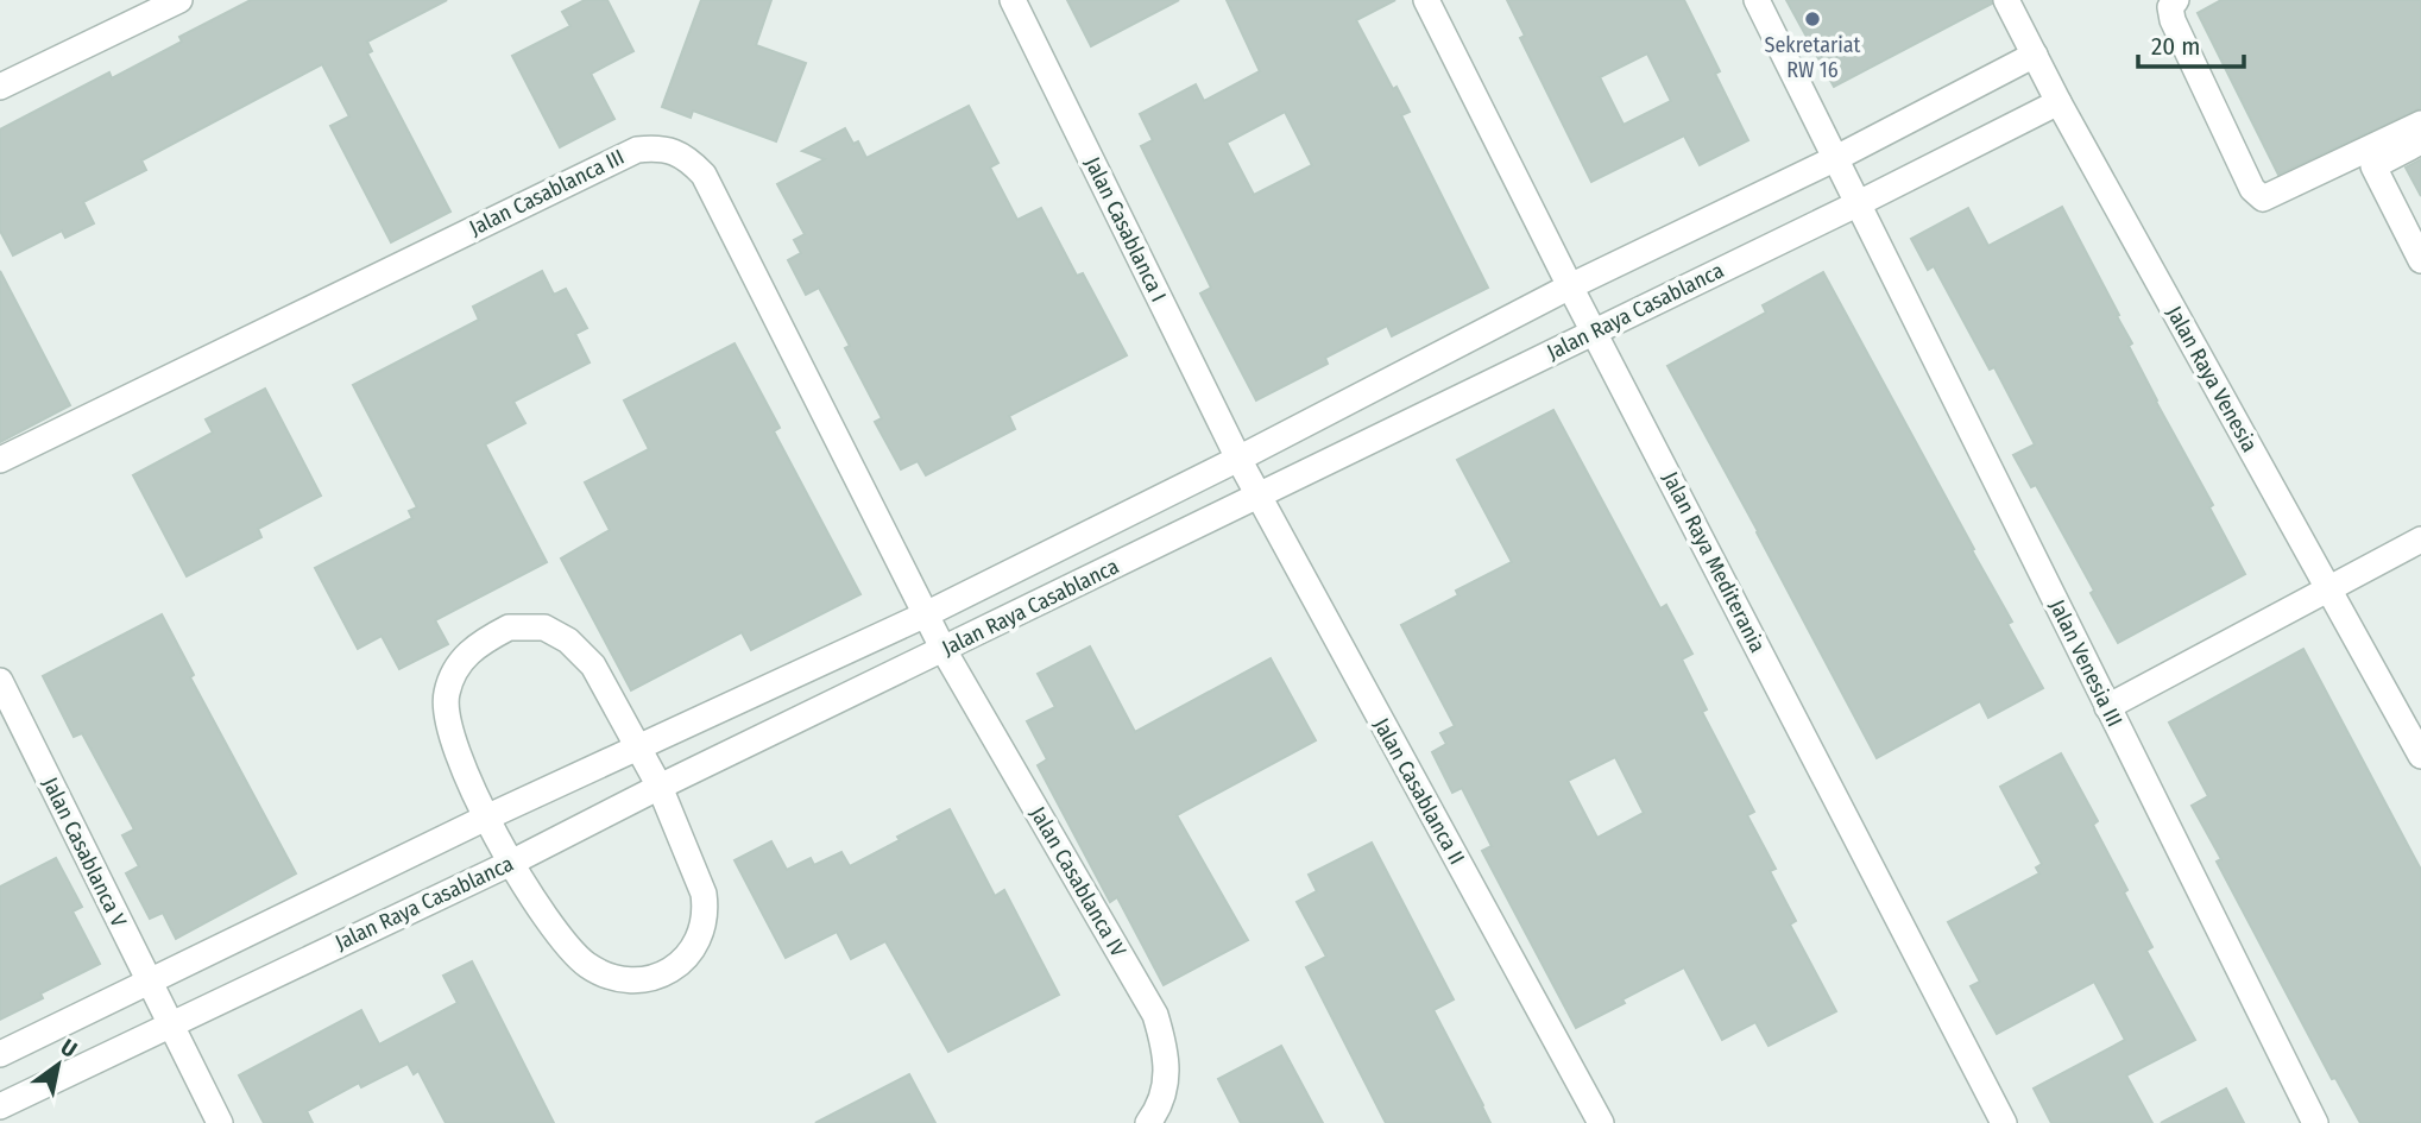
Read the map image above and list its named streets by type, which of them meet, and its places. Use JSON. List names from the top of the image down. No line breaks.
{"streets":{"street":["Jalan Casablanca III","Jalan Casablanca I","Jalan Raya Casablanca","Jalan Raya Venesia","Jalan Raya Mediterania","Jalan Venesia III","Jalan Casablanca II","Jalan Casablanca V","Jalan Casablanca IV"]},"crossings":[["Jalan Casablanca III","Jalan Raya Casablanca"],["Jalan Casablanca III","Jalan Casablanca IV"],["Jalan Casablanca I","Jalan Raya Casablanca"],["Jalan Casablanca I","Jalan Casablanca II"],["Jalan Raya Casablanca","Jalan Raya Venesia"],["Jalan Raya Casablanca","Jalan Raya Mediterania"],["Jalan Raya Casablanca","Jalan Venesia III"],["Jalan Raya Casablanca","Jalan Casablanca II"],["Jalan Raya Casablanca","Jalan Casablanca V"],["Jalan Raya Casablanca","Jalan Casablanca IV"]],"places":["Sekretariat RW 16"],"scale_bar":"20 m","north":"top right"}
